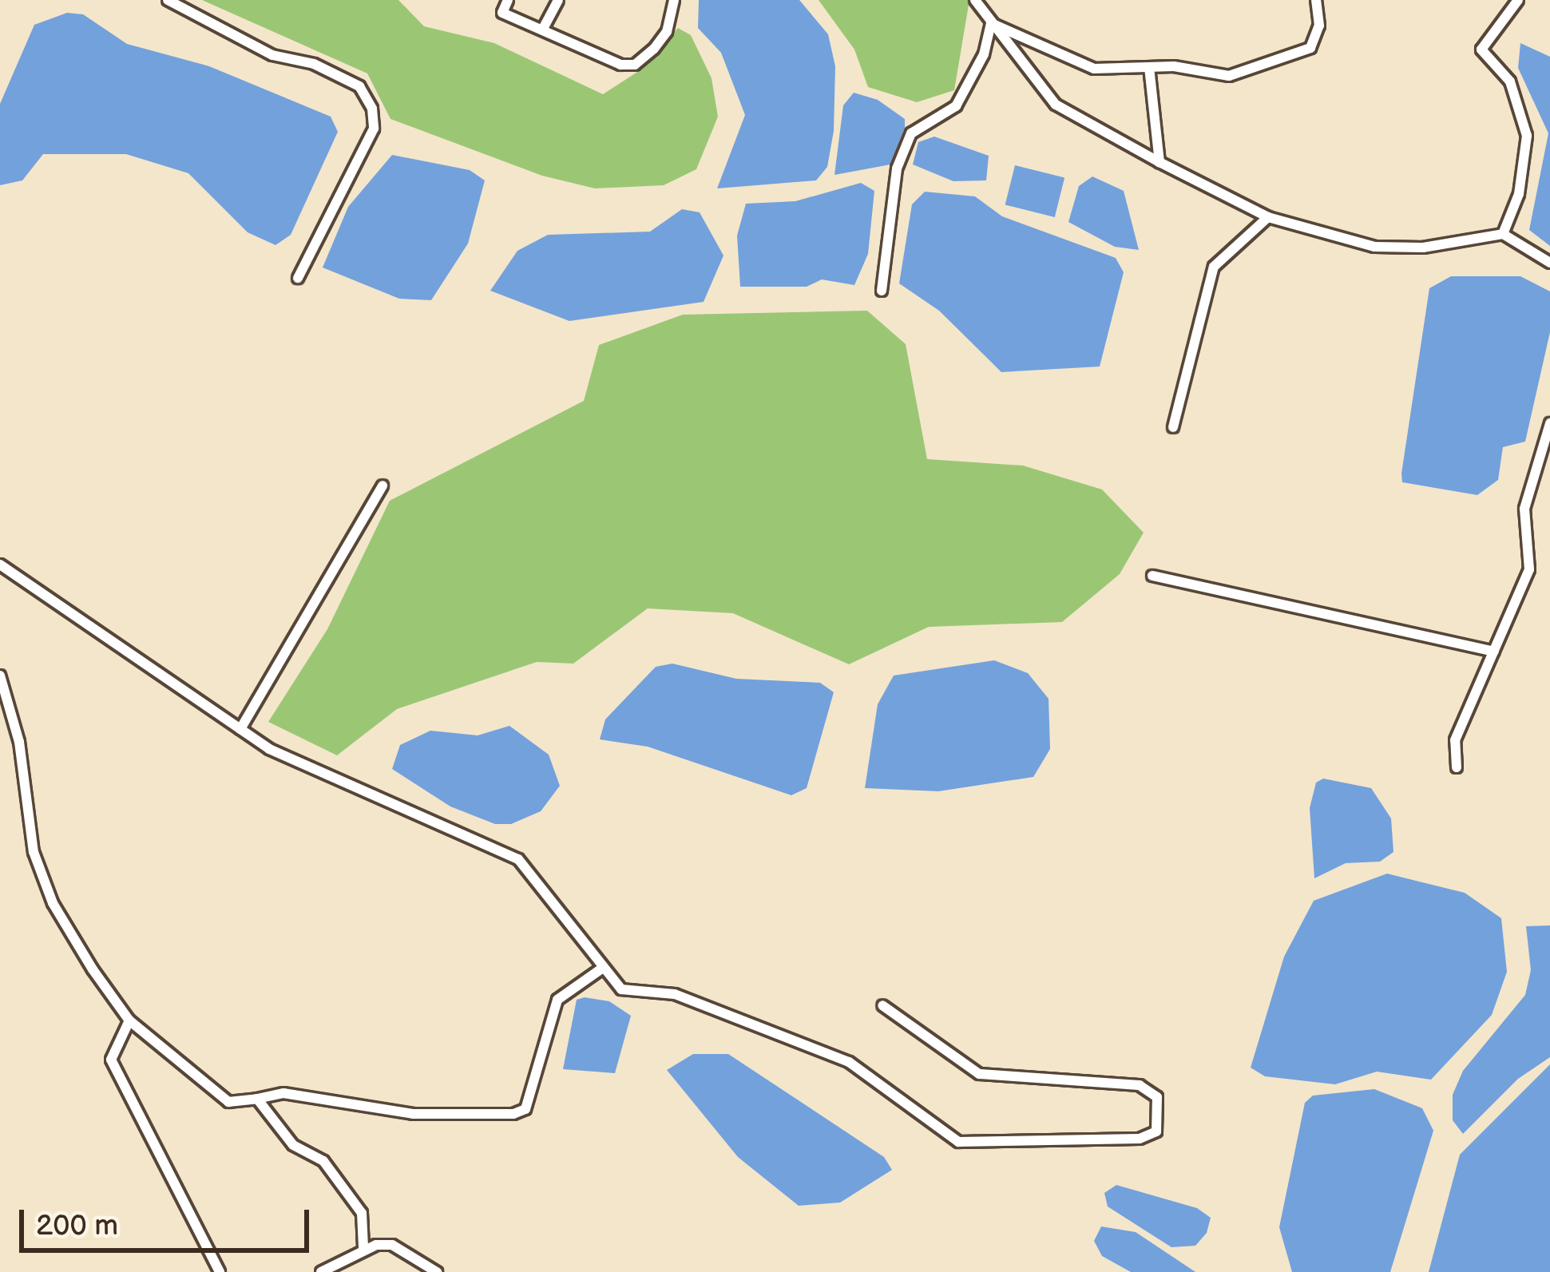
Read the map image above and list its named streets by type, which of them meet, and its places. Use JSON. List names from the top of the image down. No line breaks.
{"scale_bar":"200 m"}
